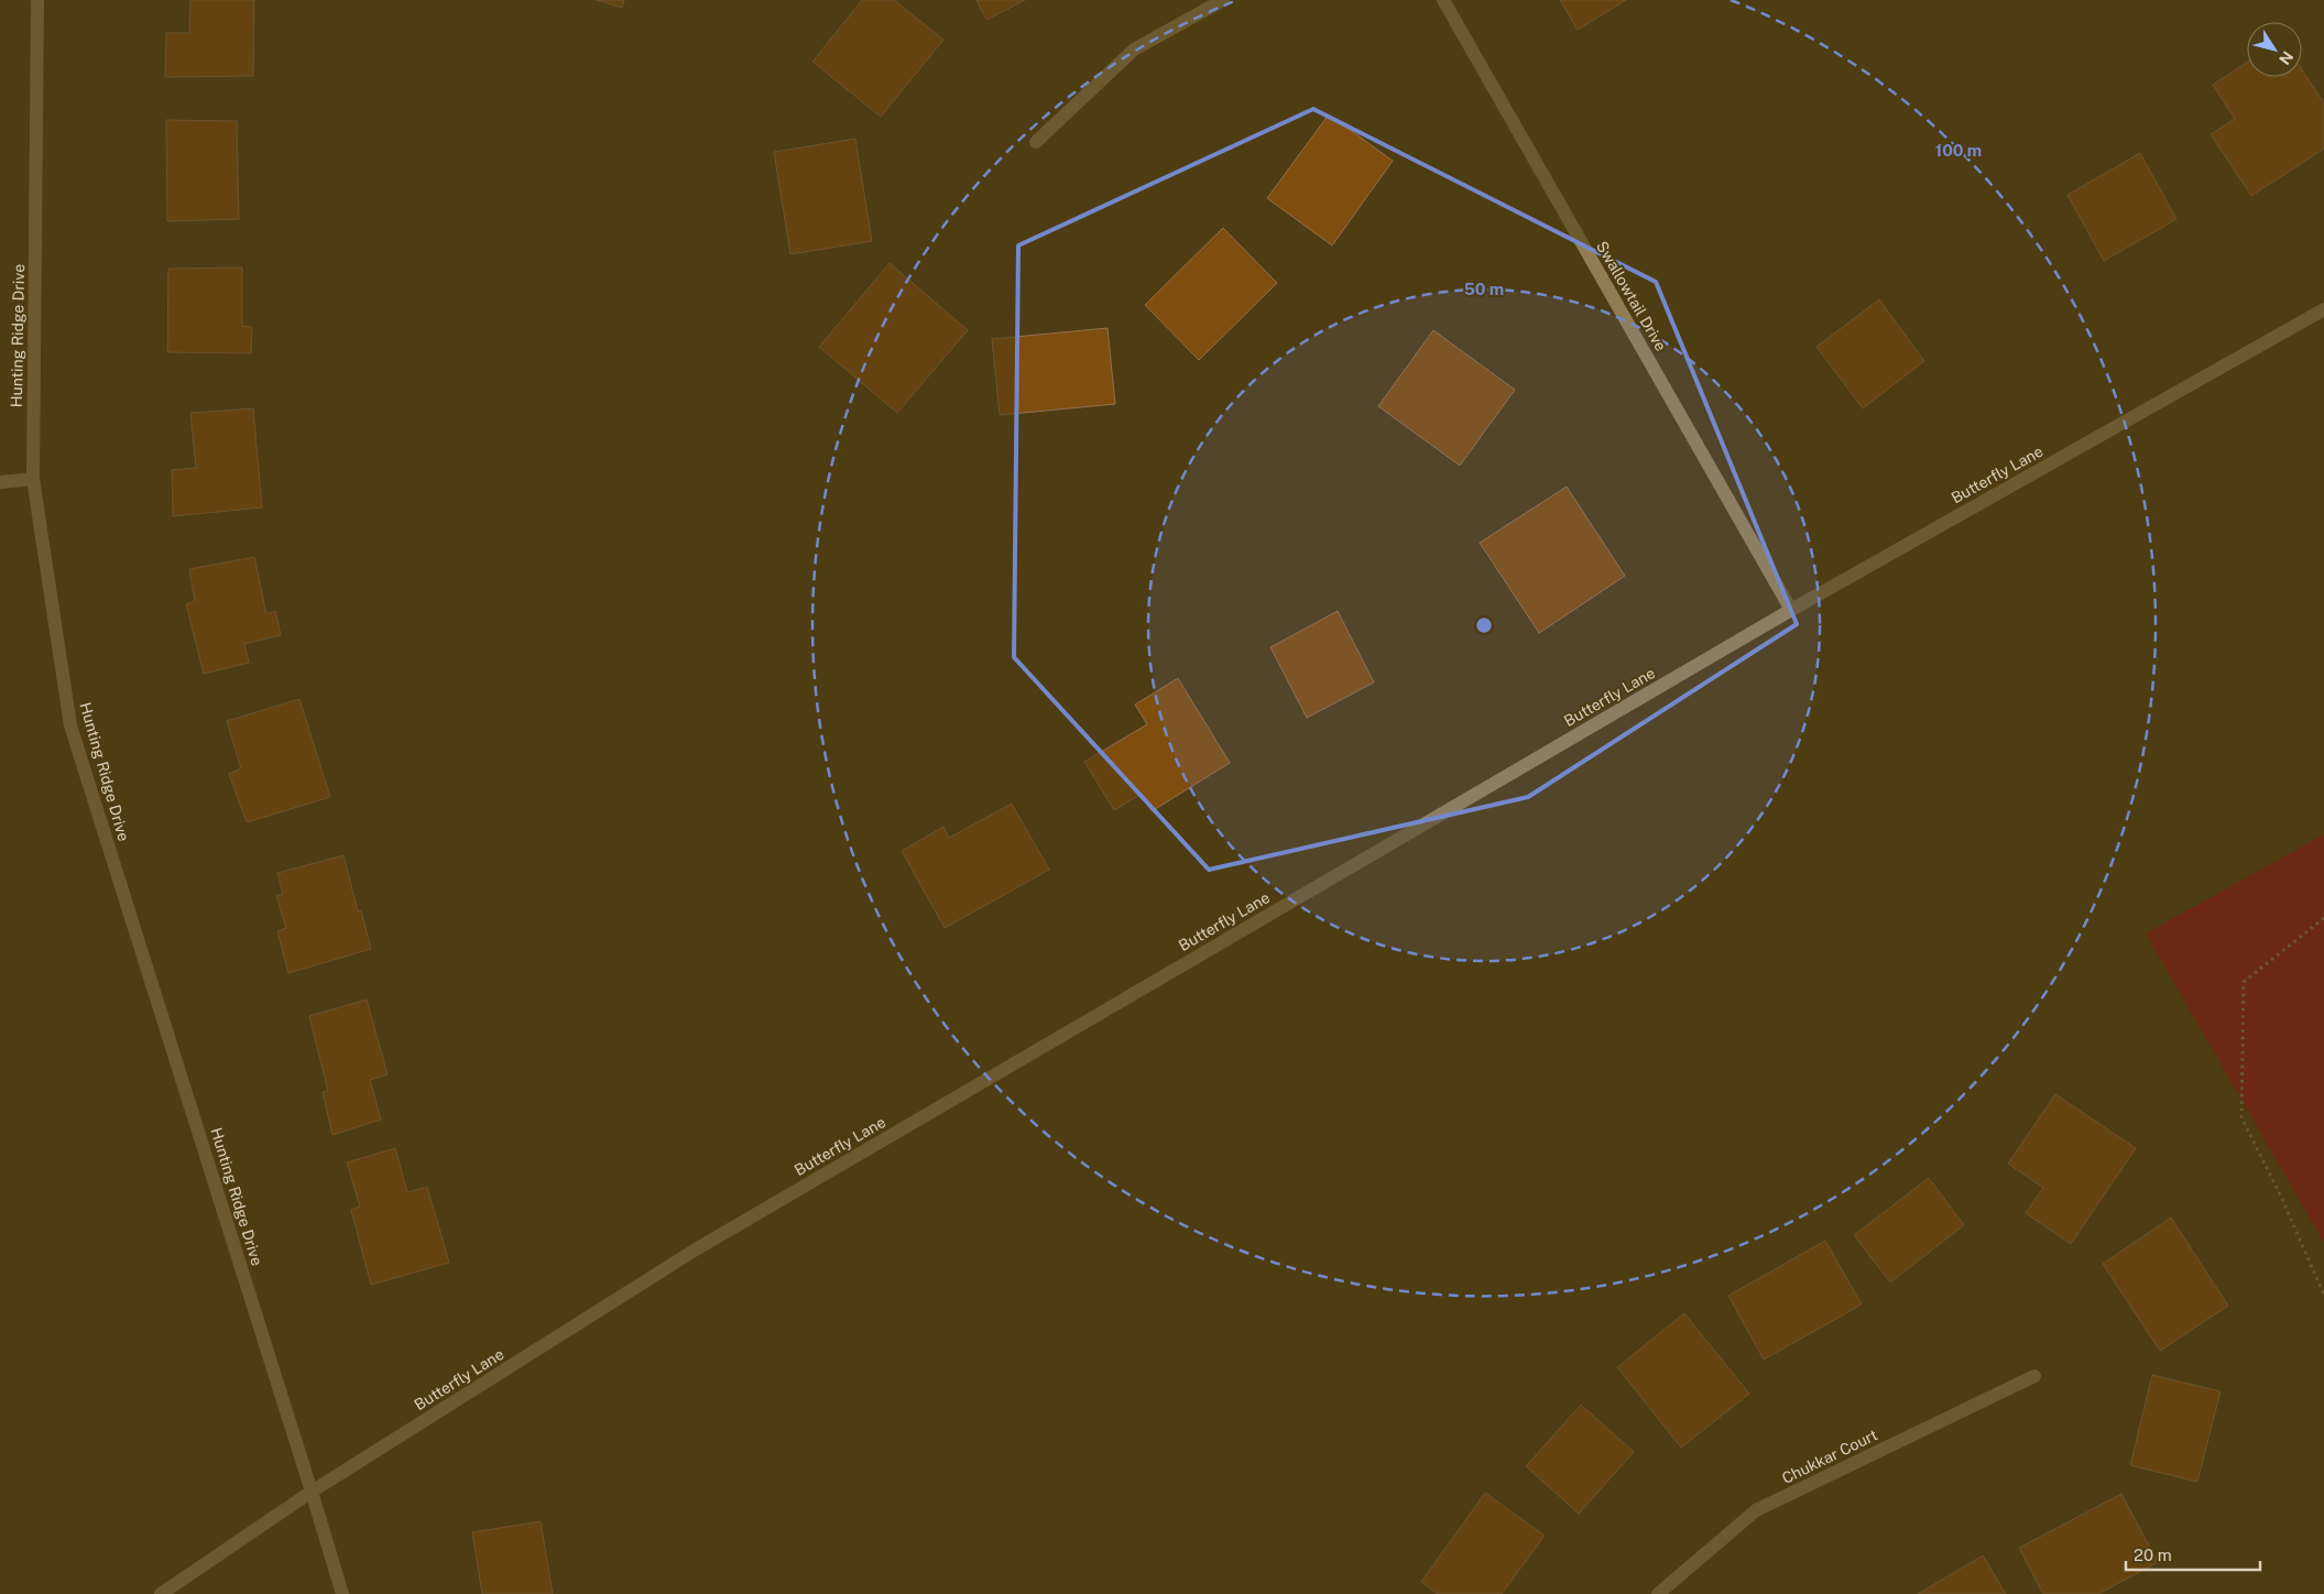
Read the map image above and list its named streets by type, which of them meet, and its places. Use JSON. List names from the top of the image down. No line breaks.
{"streets":{"street":["Swallowtail Drive","Hunting Ridge Drive","Butterfly Lane","Chukkar Court"]},"crossings":[["Swallowtail Drive","Butterfly Lane"],["Hunting Ridge Drive","Butterfly Lane"]],"scale_bar":"20 m","north":"bottom right","rings":["100 m","50 m"]}
